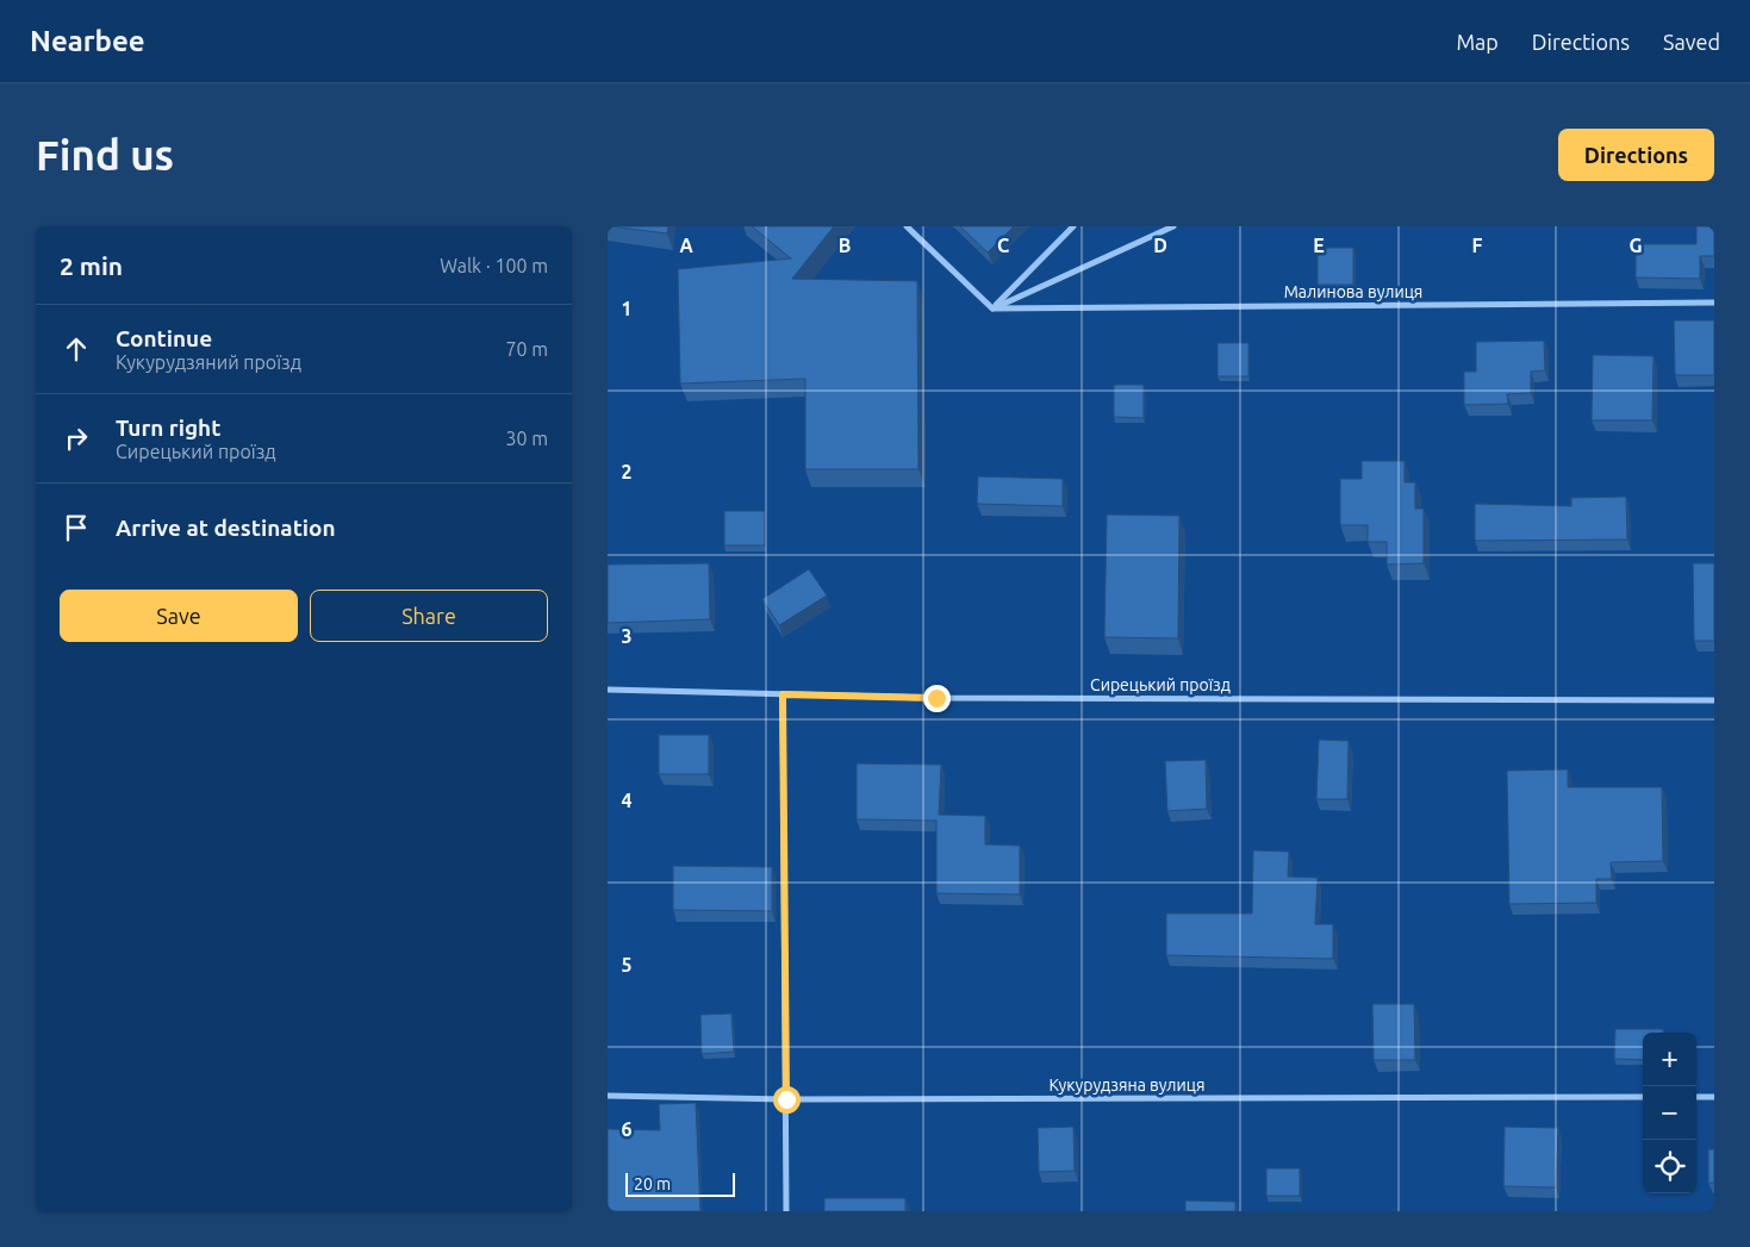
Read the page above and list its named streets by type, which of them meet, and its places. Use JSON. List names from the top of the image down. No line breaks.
{"streets":{"street":["Малинова вулиця","Сирецький проїзд","Кукурудзяна вулиця"]},"scale_bar":"20 m","page":{"header":"Nearbee","nav":["Map","Directions","Saved"],"buttons":["Directions",["Save","Share"]],"title":"Find us","heading":["2 min","Walk · 100 m"],"list":[["Continue","Кукурудзяний проїзд","70 m"],["Turn right","Сирецький проїзд","30 m"],"Arrive at destination"],"map_buttons":["+","−"],"scale":"20 m"},"grid":{"columns":["A","B","C","D","E","F","G"],"rows":["1","2","3","4","5","6"]}}
